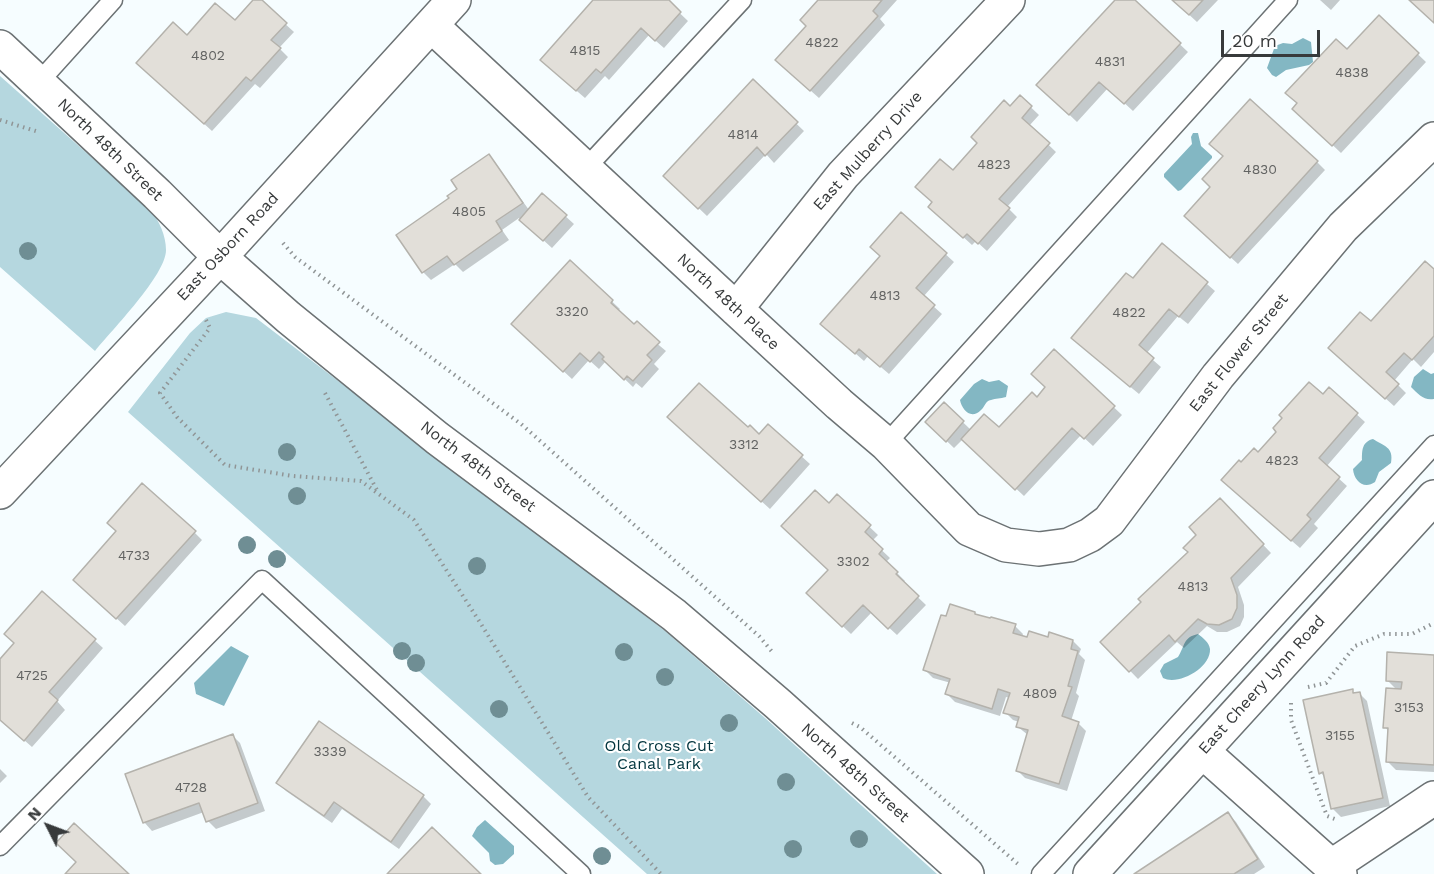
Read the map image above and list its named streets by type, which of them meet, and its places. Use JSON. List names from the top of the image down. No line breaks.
{"streets":{"street":["North 48th Street","East Mulberry Drive","East Osborn Road","North 48th Place","East Flower Street","East Cheery Lynn Road"]},"crossings":[["North 48th Street","East Osborn Road"],["East Mulberry Drive","North 48th Place"],["East Osborn Road","North 48th Place"],["North 48th Place","East Flower Street"]],"parks":["Old Cross Cut Canal Park"],"house_numbers":["4822","4815","4802","4831","4838","4814","4823","4830","4805","4813","3320","4822","3312","4823","4733","3302","4813","4725","4809","3153","3155","3339","4728"],"scale_bar":"20 m","north":"top left"}
